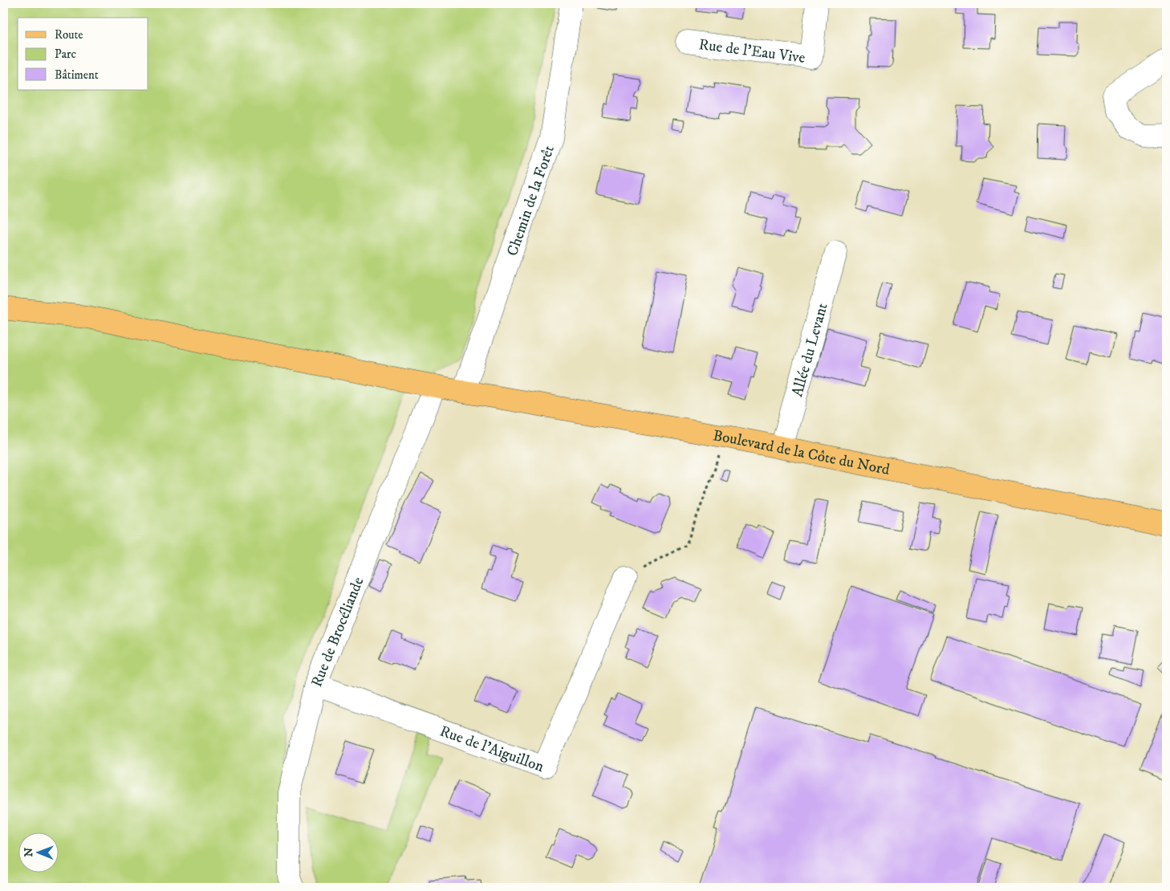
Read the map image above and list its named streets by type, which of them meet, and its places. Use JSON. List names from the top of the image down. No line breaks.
{"streets":{"main road":["Boulevard de la Côte du Nord"],"street":["Rue de l'Eau Vive","Chemin de la Forêt","Allée du Levant","Rue de Brocéliande","Rue de l'Aiguillon"]},"crossings":[["Chemin de la Forêt","Boulevard de la Côte du Nord"],["Allée du Levant","Boulevard de la Côte du Nord"],["Boulevard de la Côte du Nord","Rue de Brocéliande"],["Rue de Brocéliande","Rue de l'Aiguillon"]],"legend":["Route","Parc","Bâtiment"],"north":"left"}
